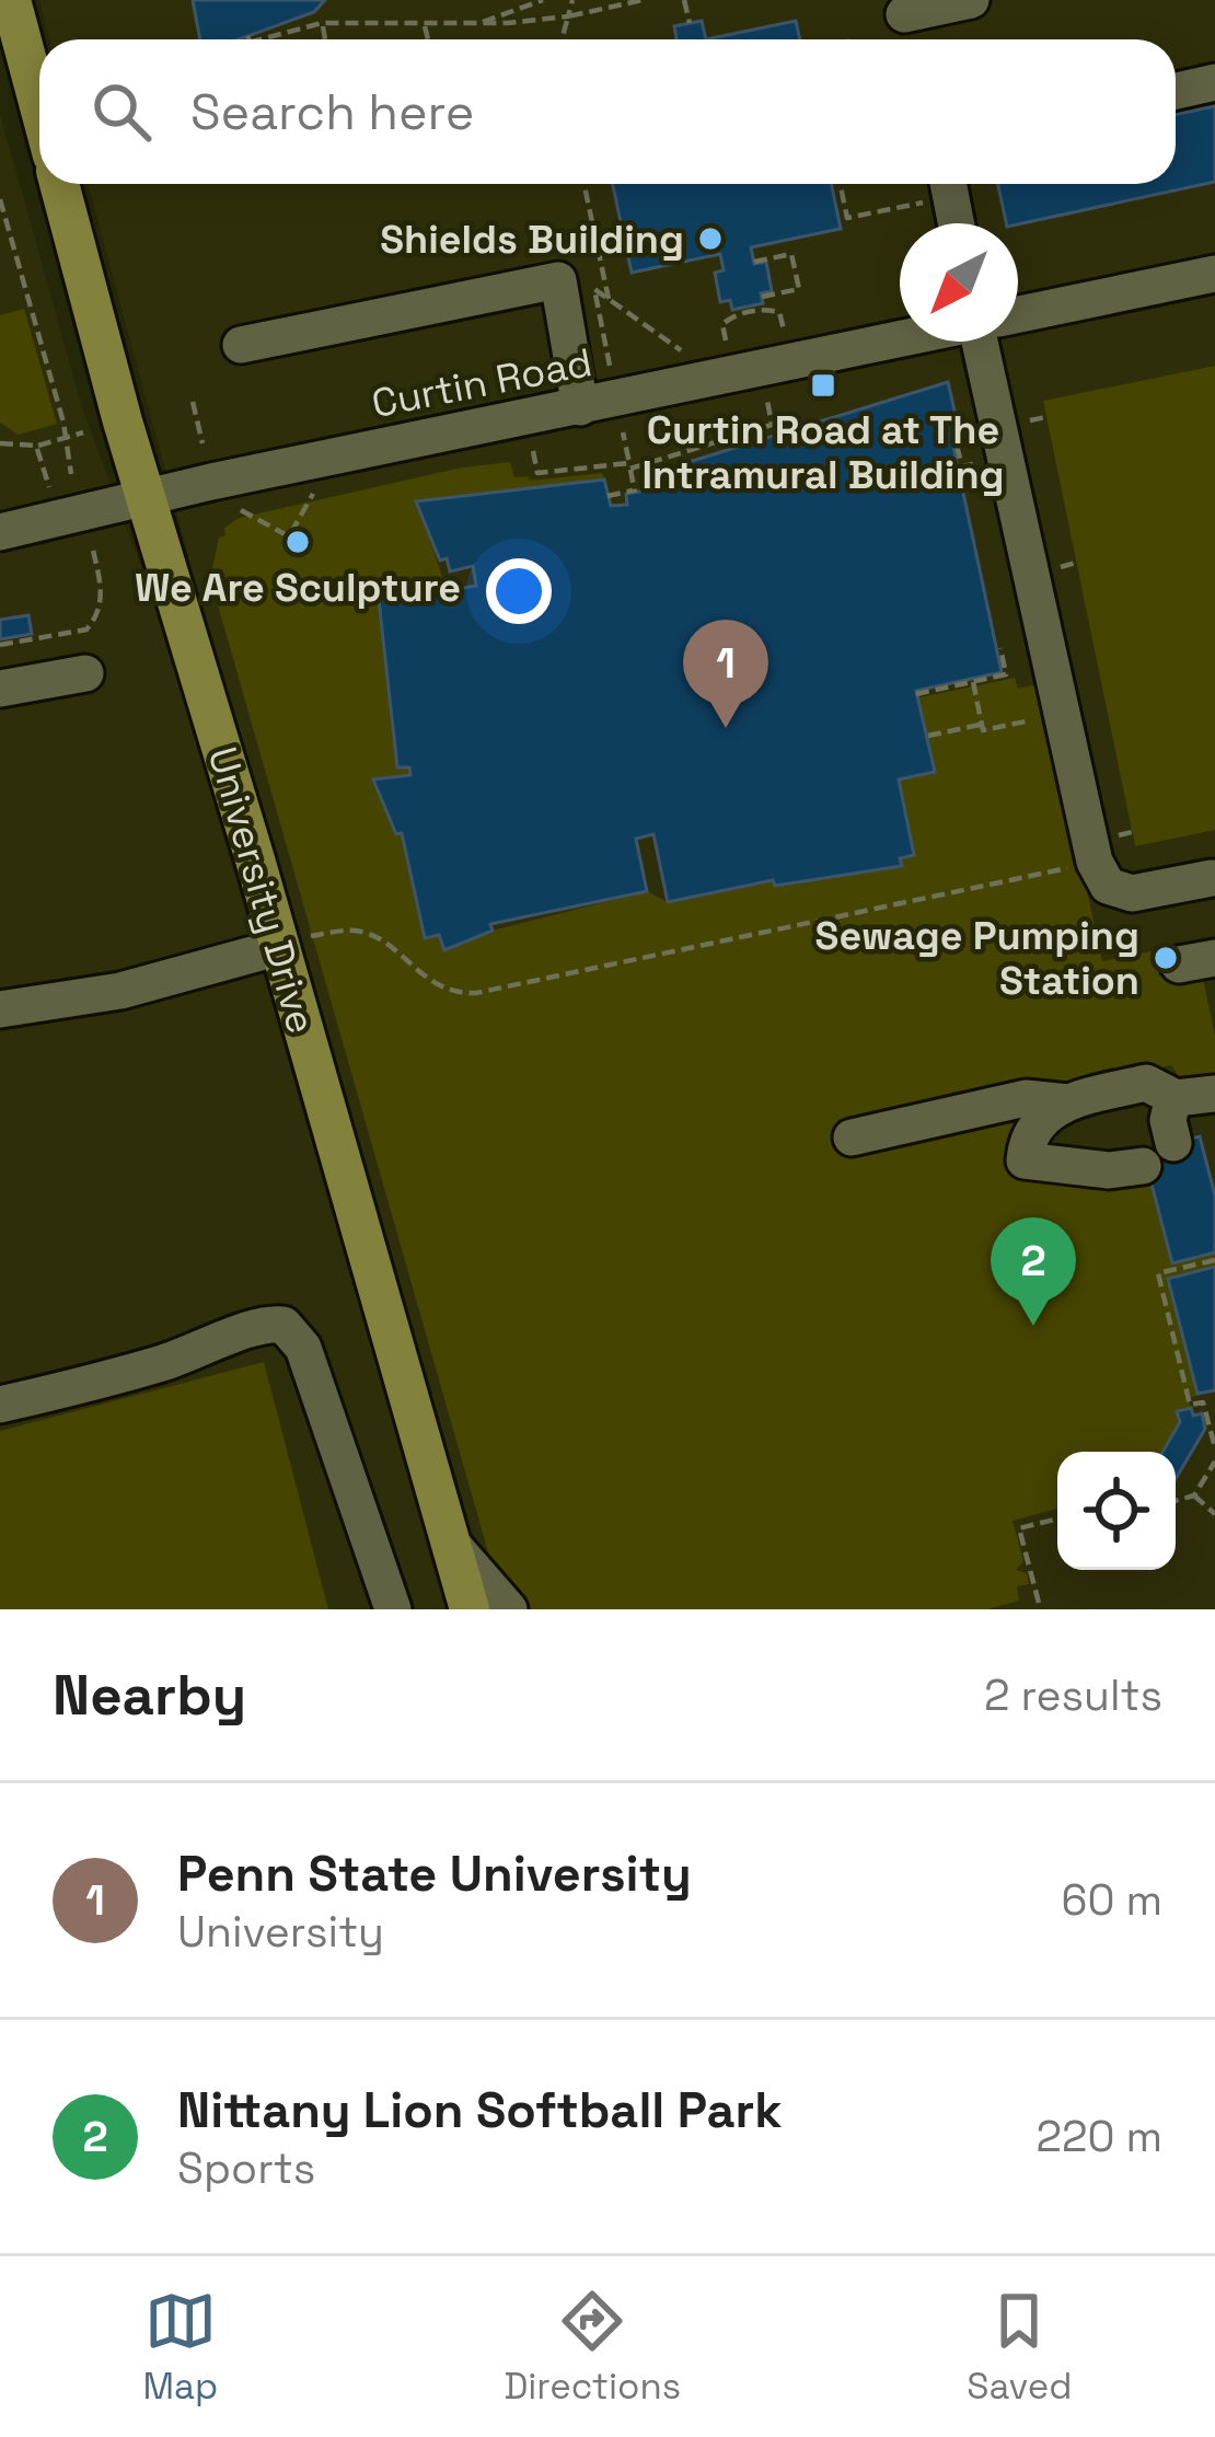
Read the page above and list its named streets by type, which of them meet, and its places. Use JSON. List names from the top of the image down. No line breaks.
{"streets":{"main road":["University Drive"],"street":["Curtin Road"]},"crossings":[["Curtin Road","University Drive"]],"places":{"other":["Shields Building","We Are Sculpture","Sewage Pumping Station"],"transit":["Curtin Road at The Intramural Building"]},"north":"bottom left","page":{"search":"Search here","pins":["1","2"],"heading":["Nearby","2 results"],"list":[{"mark":"1","name":"Penn State University","note":"University","value":"60 m"},{"mark":"2","name":"Nittany Lion Softball Park","note":"Sports","value":"220 m"}],"nav":["Map","Directions","Saved"]}}
